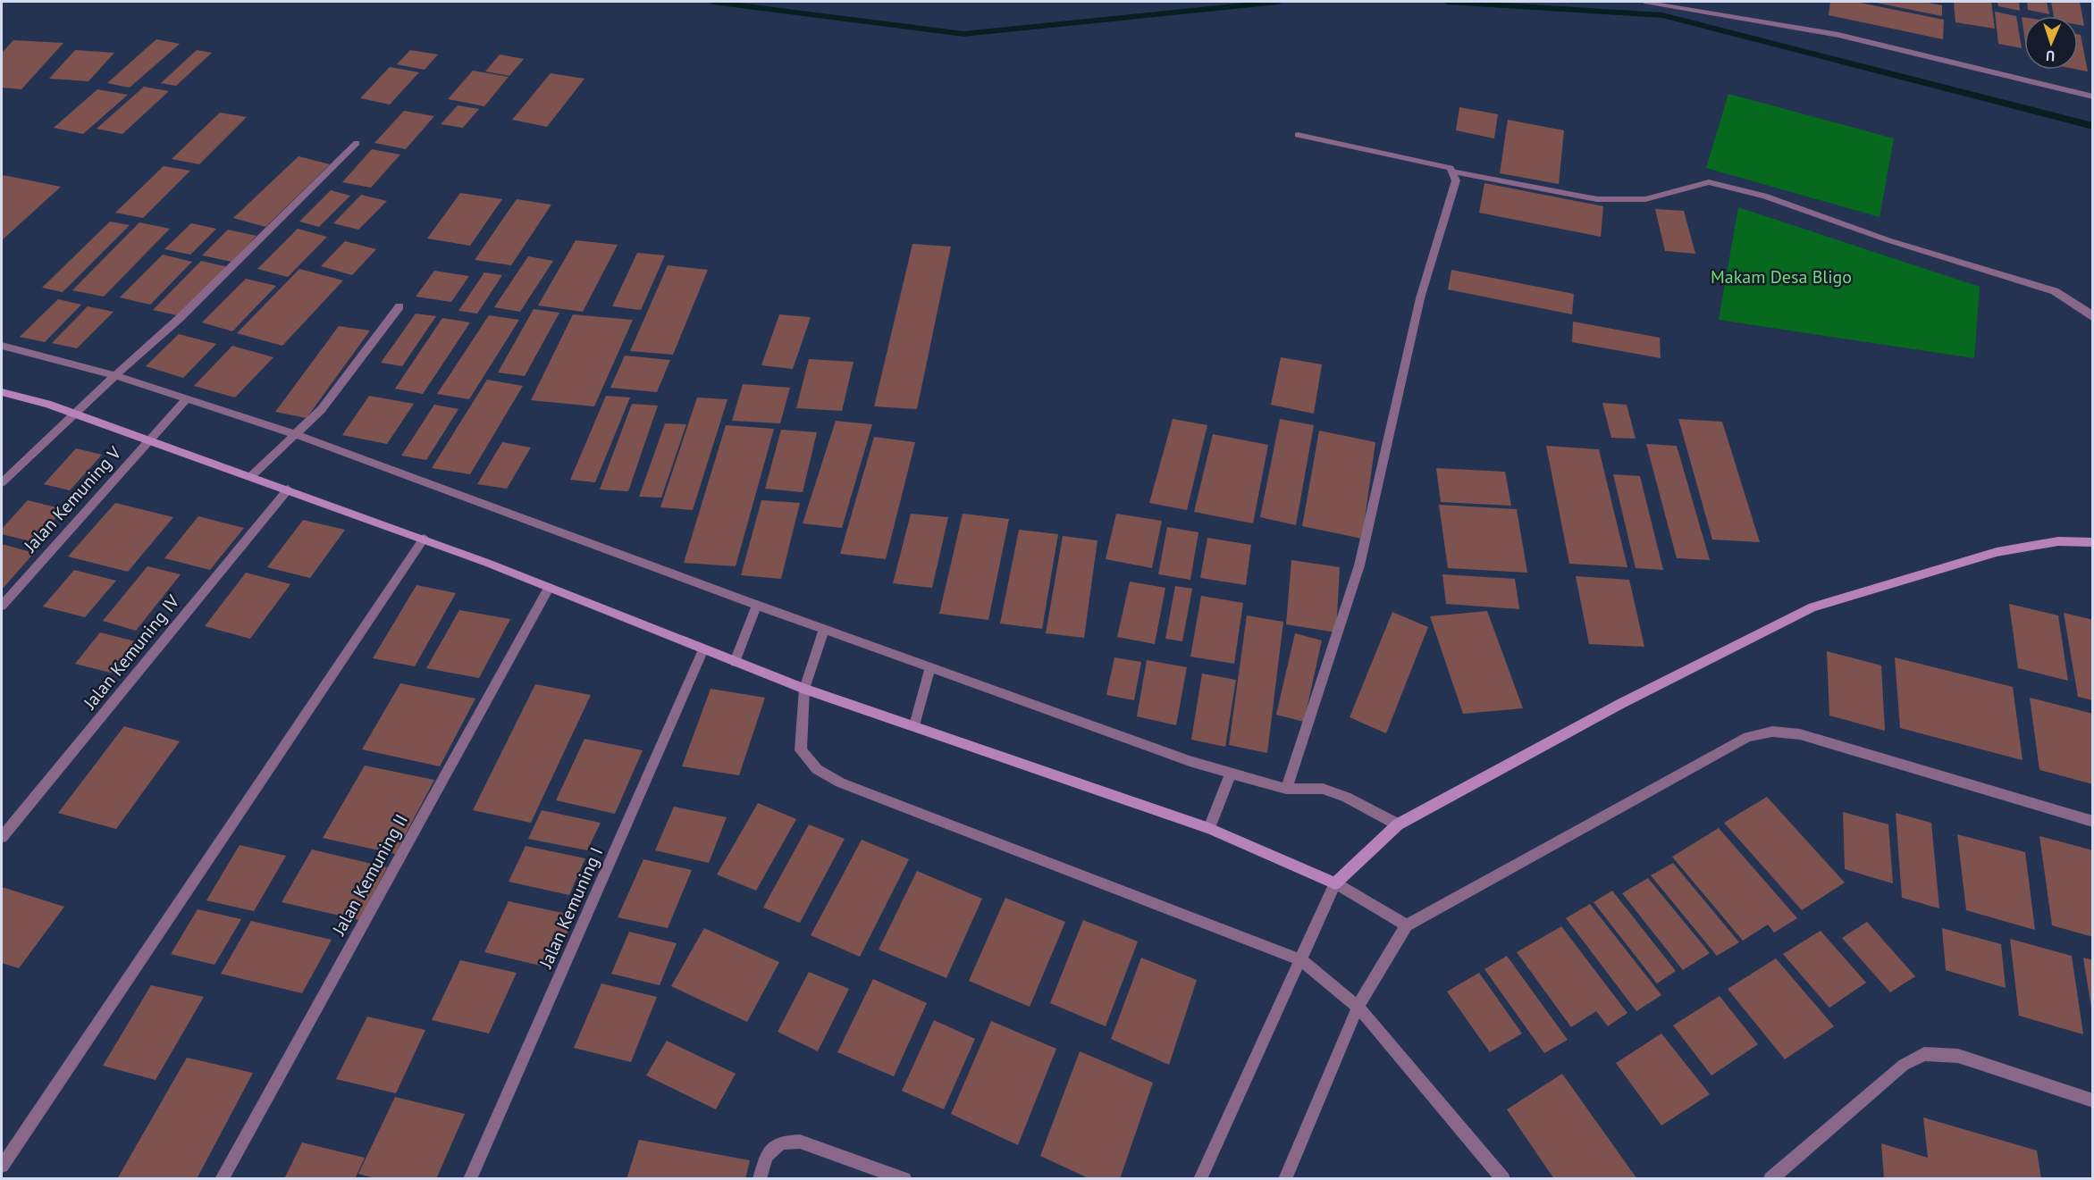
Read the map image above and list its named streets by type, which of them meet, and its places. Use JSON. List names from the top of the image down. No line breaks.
{"streets":{"street":["Jalan Kemuning V","Jalan Kemuning IV","Jalan Kemuning II","Jalan Kemuning I"]},"parks":["Makam Desa Bligo"],"north":"bottom"}
